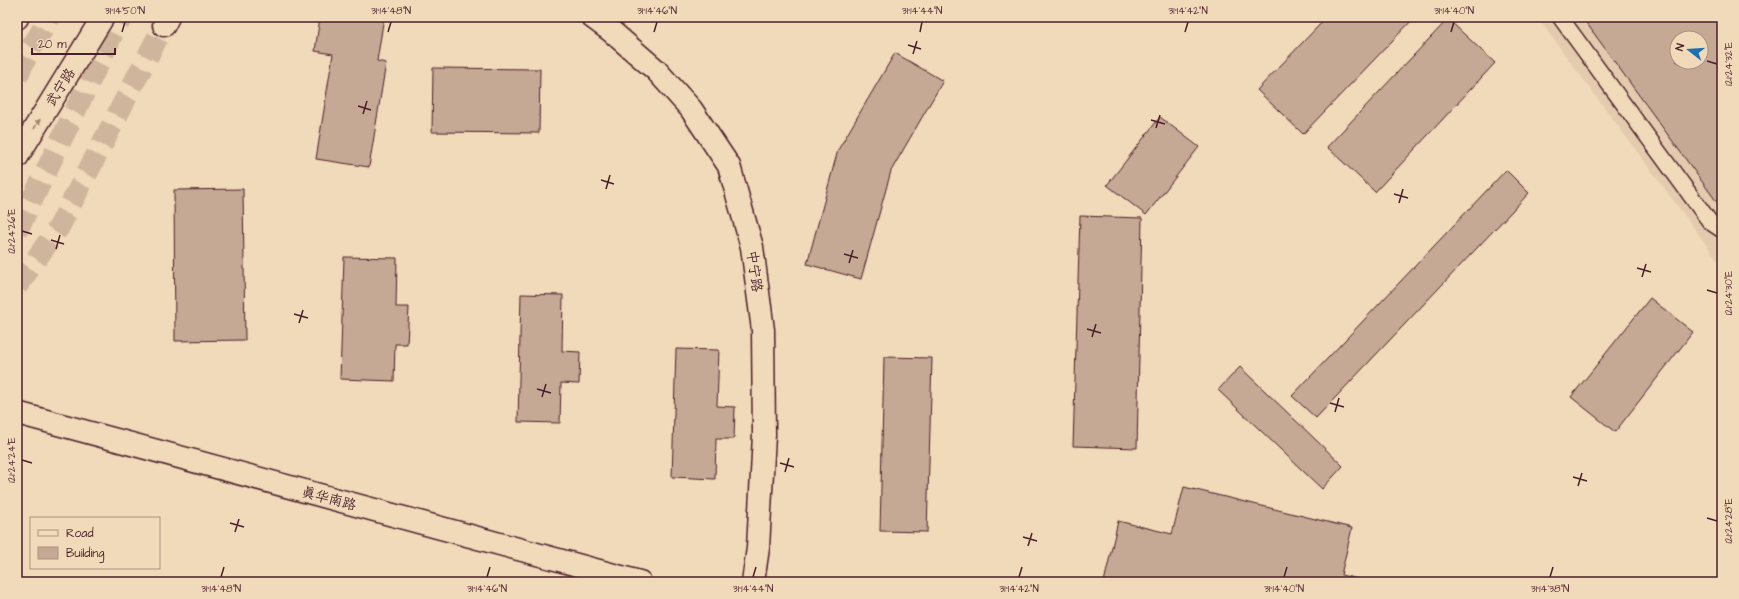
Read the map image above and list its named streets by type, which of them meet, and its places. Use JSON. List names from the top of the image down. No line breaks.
{"streets":{"main road":["武宁路","中宁路","真华南路"]},"one_way":["武宁路"],"legend":["Road","Building"],"scale_bar":"20 m","north":"left","coordinates":["31°14'50\"N","31°14'48\"N","31°14'46\"N","31°14'44\"N","31°14'42\"N","31°14'40\"N","121°24'32\"E","121°24'26\"E","121°24'30\"E","121°24'24\"E","121°24'28\"E","31°14'38\"N"]}
